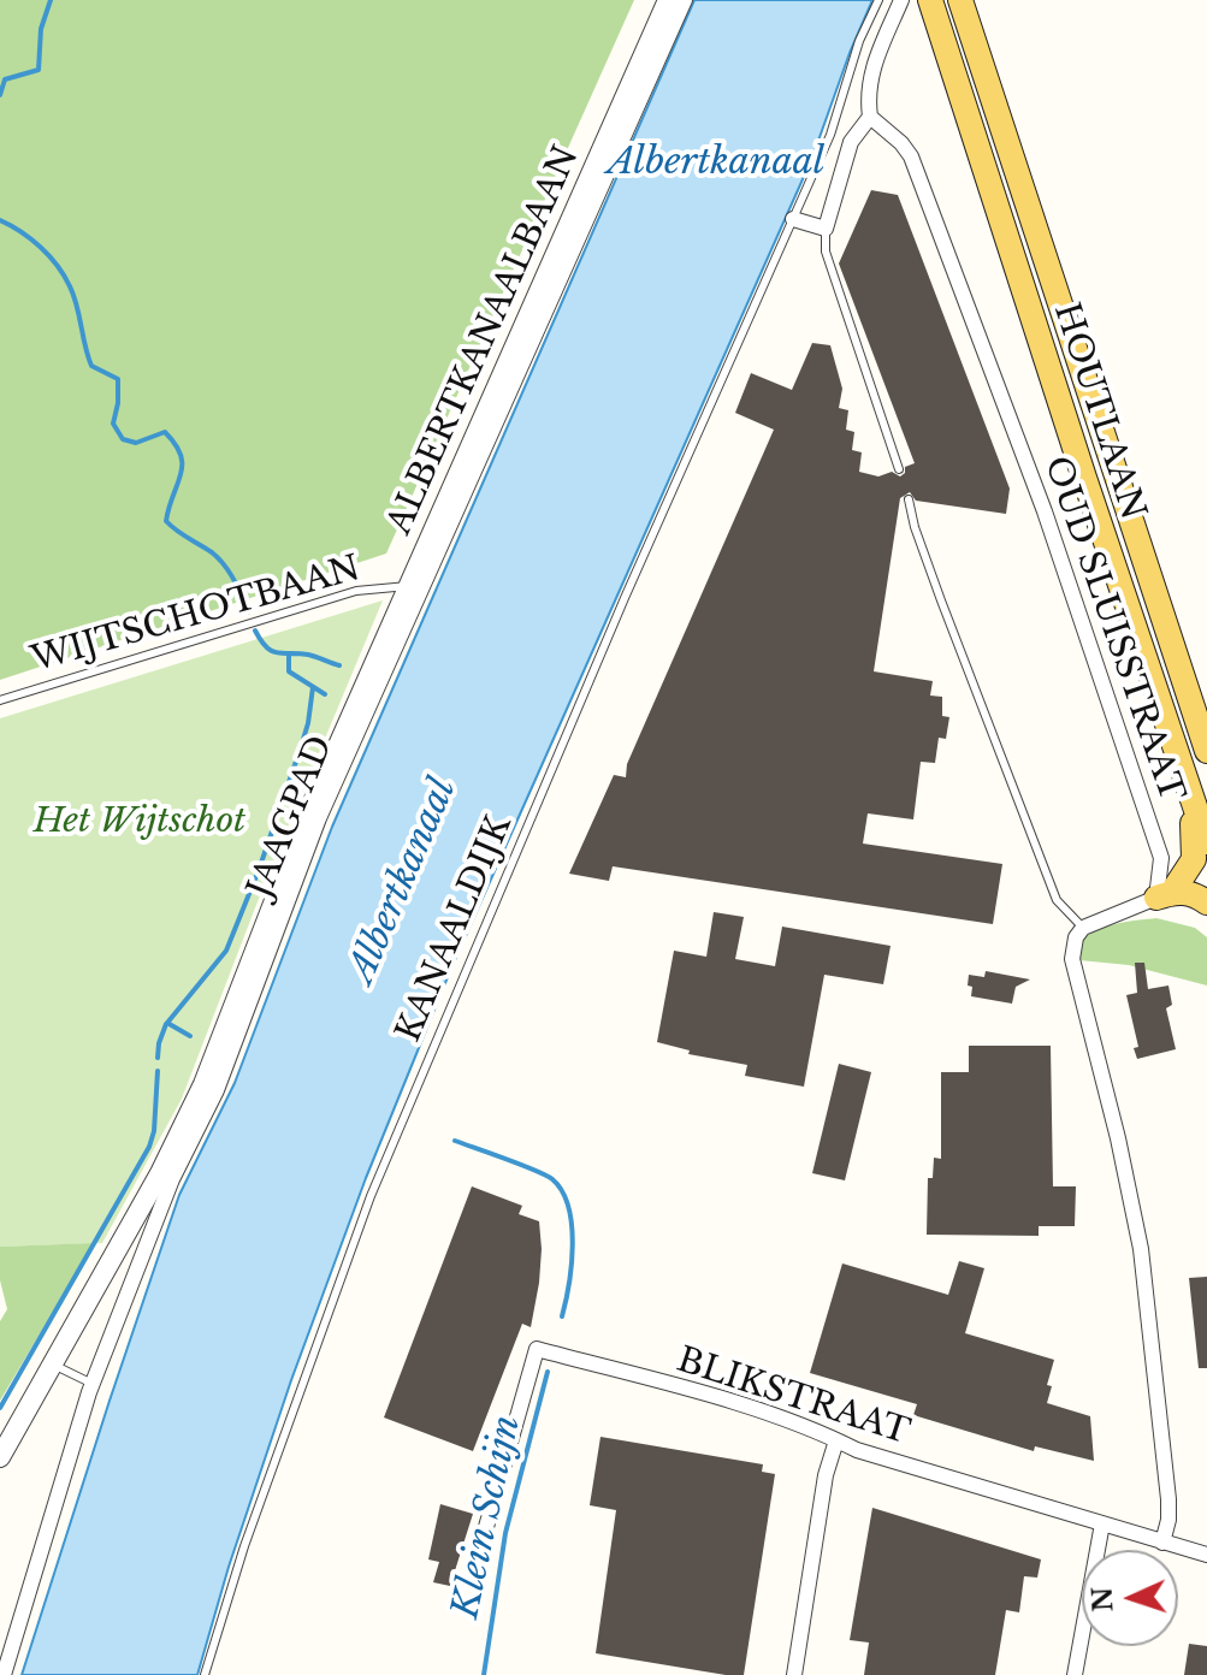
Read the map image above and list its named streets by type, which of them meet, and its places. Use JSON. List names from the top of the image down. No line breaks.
{"streets":{"main road":["HOUTLAAN"],"street":["ALBERTKANAALBAAN","OUD SLUISSTRAAT","JAAGPAD","BLIKSTRAAT"],"lane":["WIJTSCHOTBAAN","KANAALDIJK"]},"crossings":[["ALBERTKANAALBAAN","WIJTSCHOTBAAN"]],"water":["Albertkanaal","Klein Schijn"],"parks":["Het Wijtschot"],"north":"left"}
